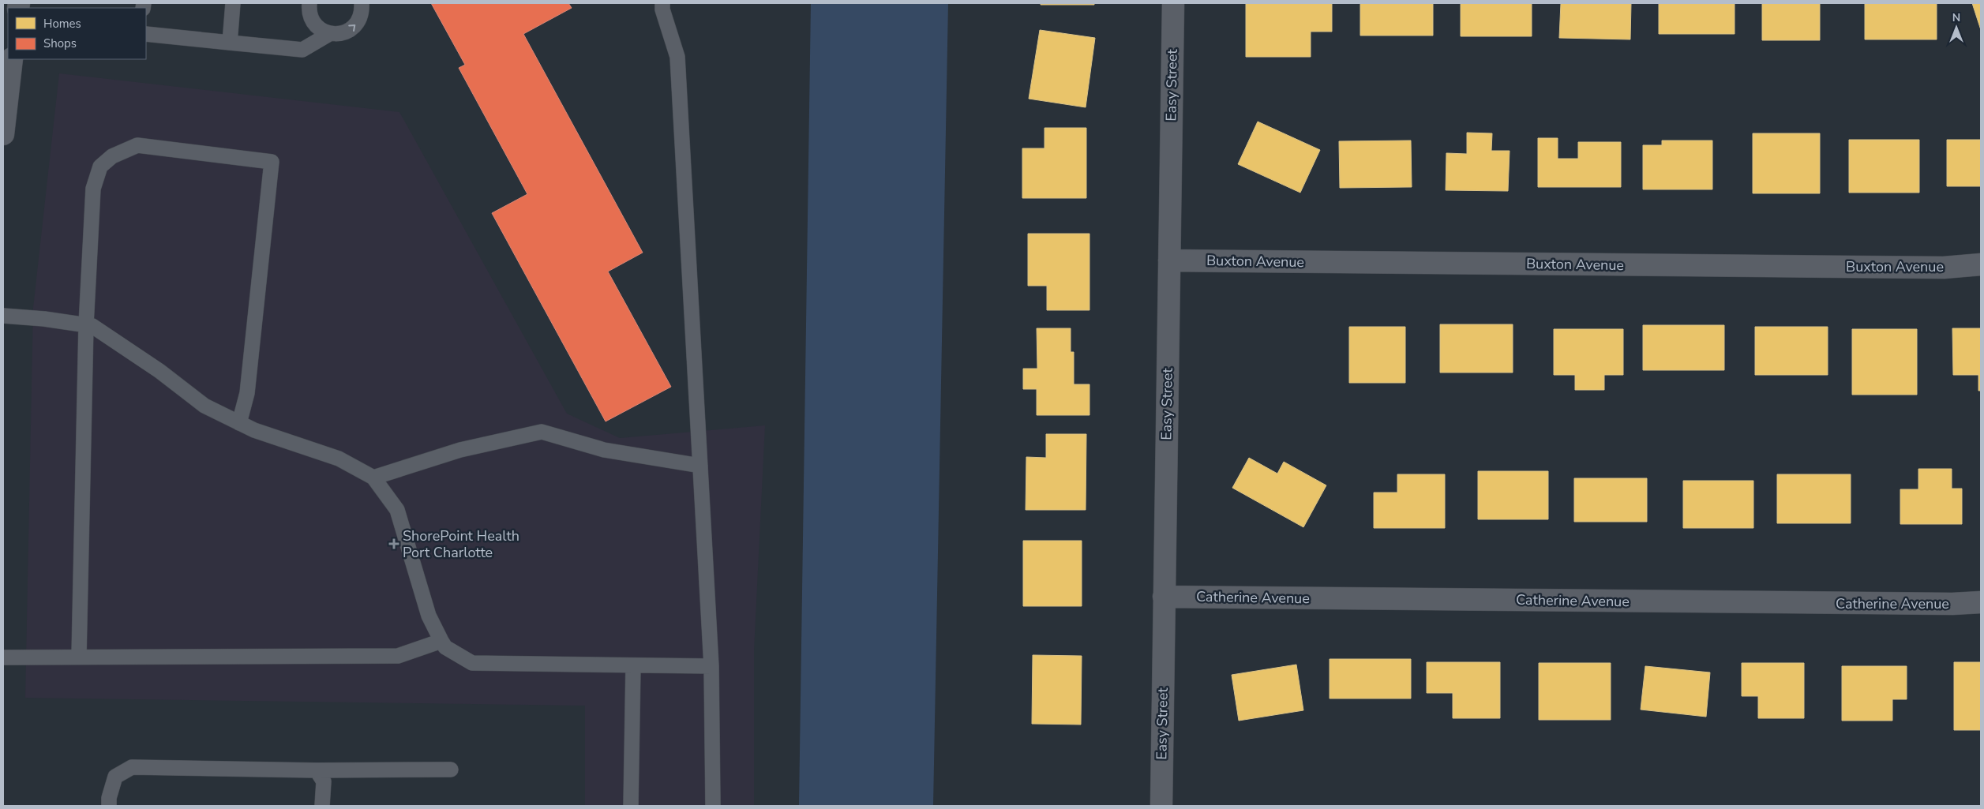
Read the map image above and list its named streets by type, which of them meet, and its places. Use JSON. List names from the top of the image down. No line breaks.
{"streets":{"street":["Easy Street","Buxton Avenue","Catherine Avenue"]},"crossings":[["Easy Street","Buxton Avenue"],["Easy Street","Catherine Avenue"]],"places":{"health":["ShorePoint Health Port Charlotte"]},"legend":["Homes","Shops"],"north":"top"}
